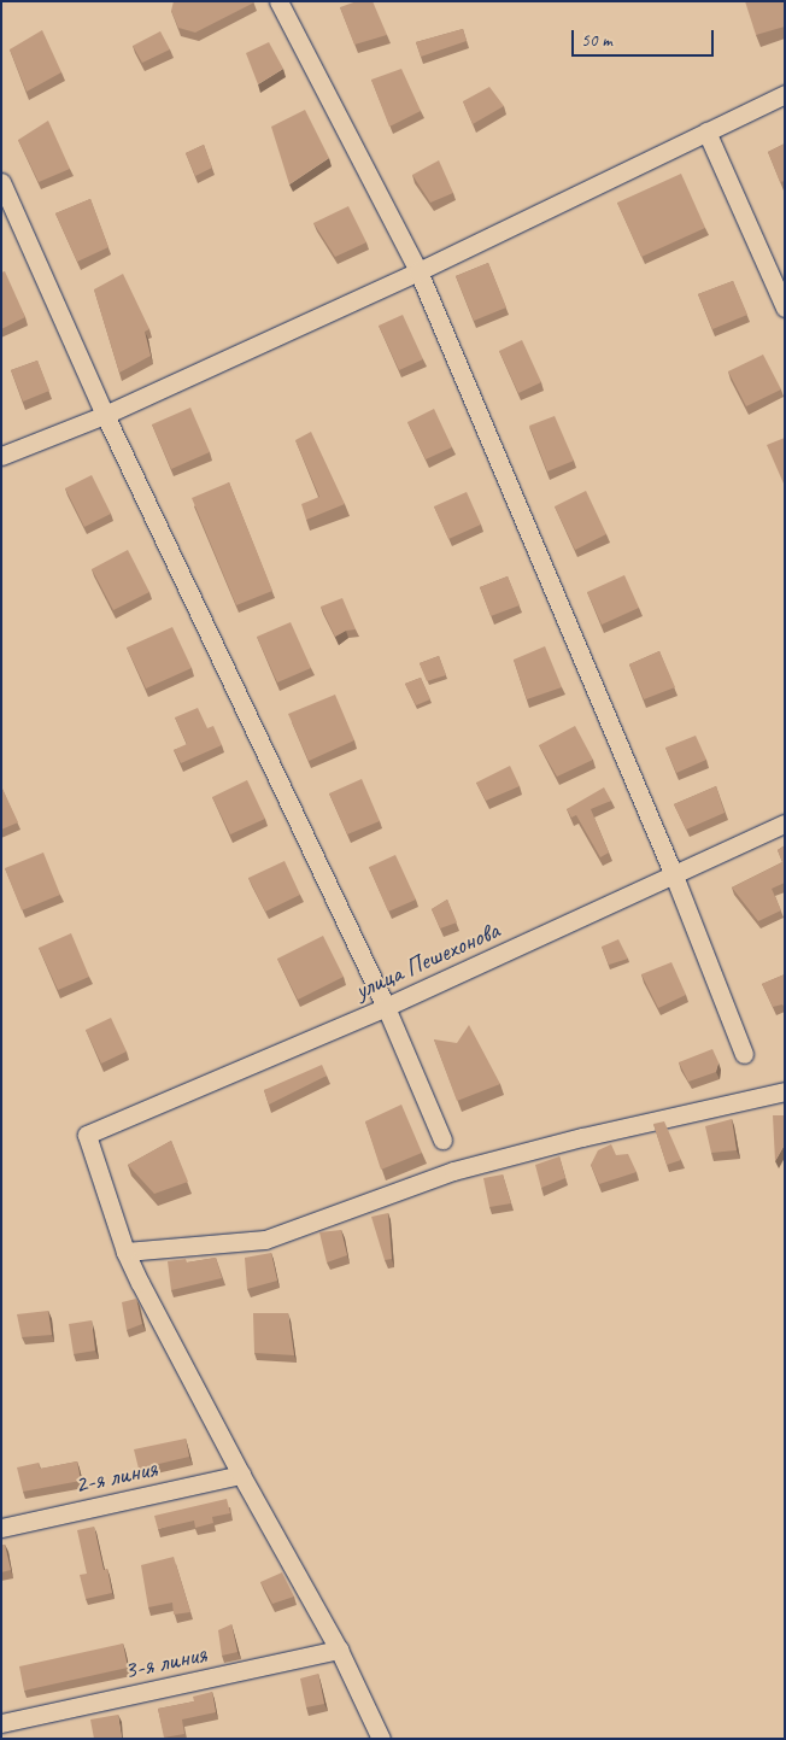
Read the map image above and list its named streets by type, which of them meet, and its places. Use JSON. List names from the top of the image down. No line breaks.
{"streets":{"street":["улица Пешехонова","2-я линия","3-я линия"]},"scale_bar":"50 m"}
